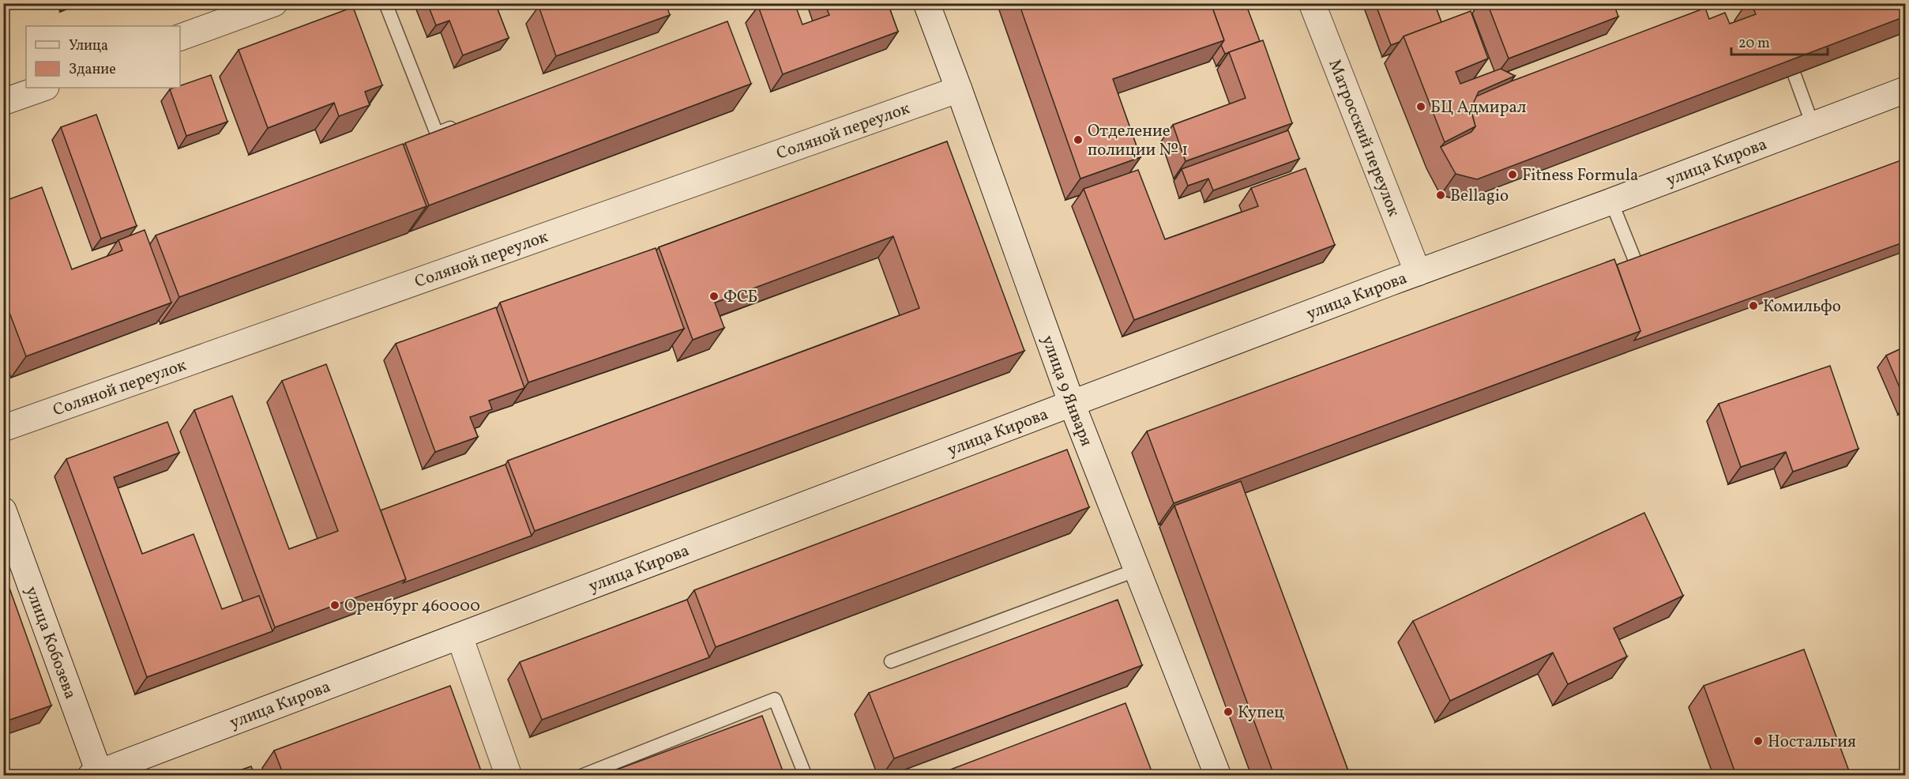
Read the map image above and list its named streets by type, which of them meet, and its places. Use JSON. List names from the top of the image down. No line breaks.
{"streets":{"main road":["Соляной переулок","Матросский переулок","улица Кирова","улица 9 Января","улица Кобозева"]},"crossings":[["Соляной переулок","улица 9 Января"],["Матросский переулок","улица Кирова"],["улица Кирова","улица 9 Января"],["улица Кирова","улица Кобозева"]],"places":["БЦ Адмирал","Отделение полиции № 1","Fitness Formula","Bellagio","ФСБ","Комильфо","Оренбург 460000","Купец","Ностальгия"],"legend":["Улица","Здание"],"scale_bar":"20 m"}
